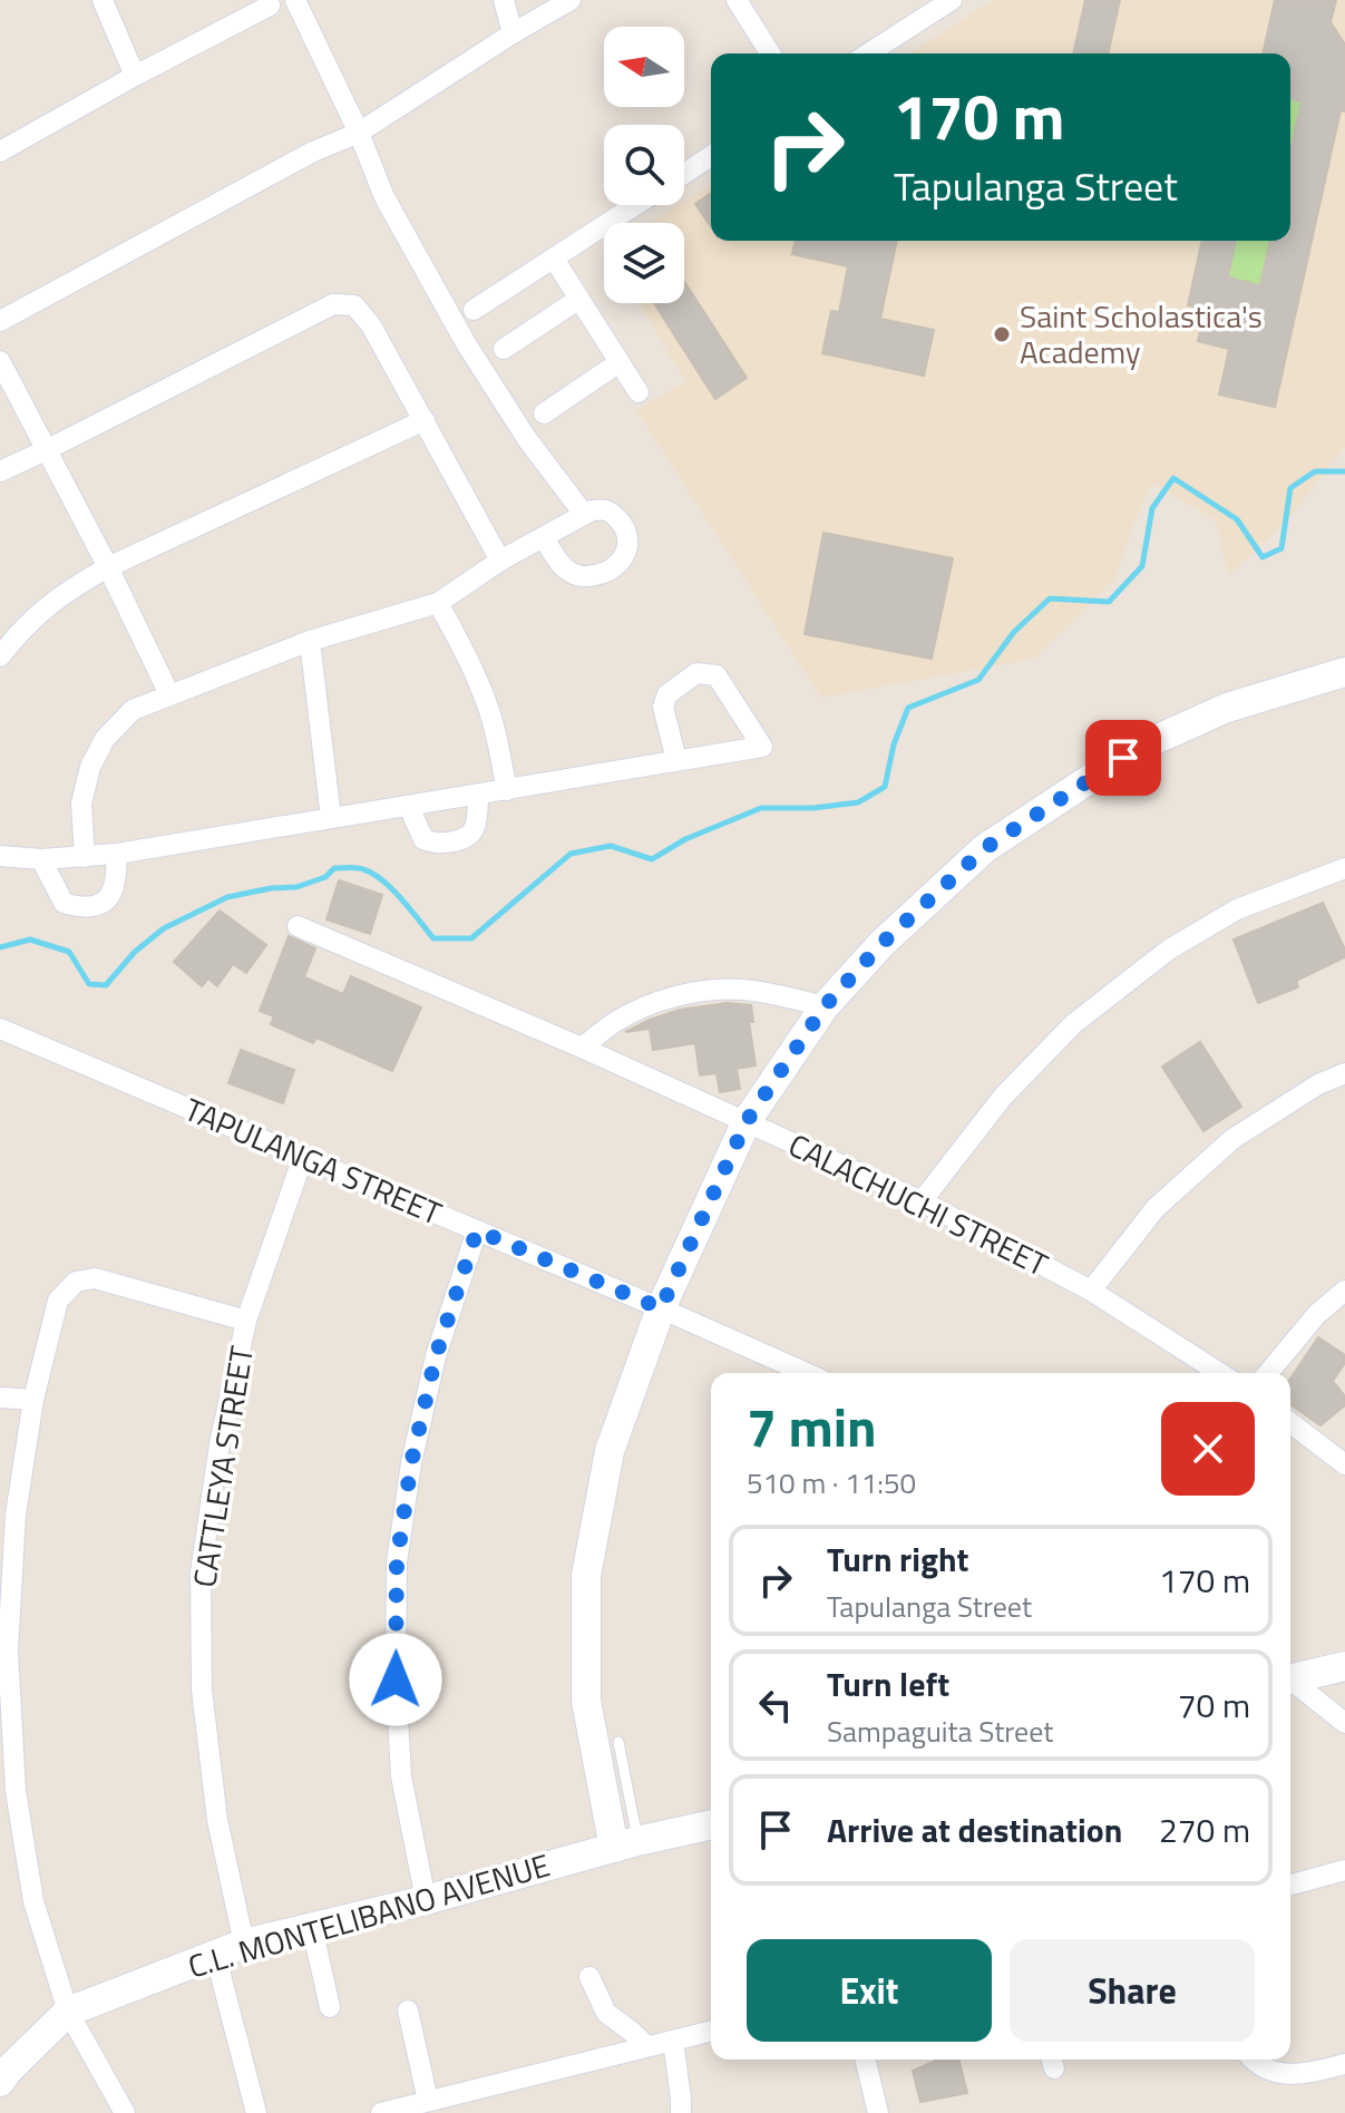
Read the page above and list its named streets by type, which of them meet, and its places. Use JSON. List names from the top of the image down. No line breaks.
{"streets":{"street":["TAPULANGA STREET","CALACHUCHI STREET","CATTLEYA STREET","C.L. MONTELIBANO AVENUE"]},"crossings":[["TAPULANGA STREET","CATTLEYA STREET"],["CATTLEYA STREET","C.L. MONTELIBANO AVENUE"]],"places":["Saint Scholastica's Academy"],"north":"left","page":{"turn":["170 m","Tapulanga Street"],"heading":["7 min","510 m · 11:50"],"list":[{"name":"Turn right","note":"Tapulanga Street","value":"170 m"},{"name":"Turn left","note":"Sampaguita Street","value":"70 m"},{"name":"Arrive at destination","value":"270 m"}],"buttons":["Exit","Share"]}}
